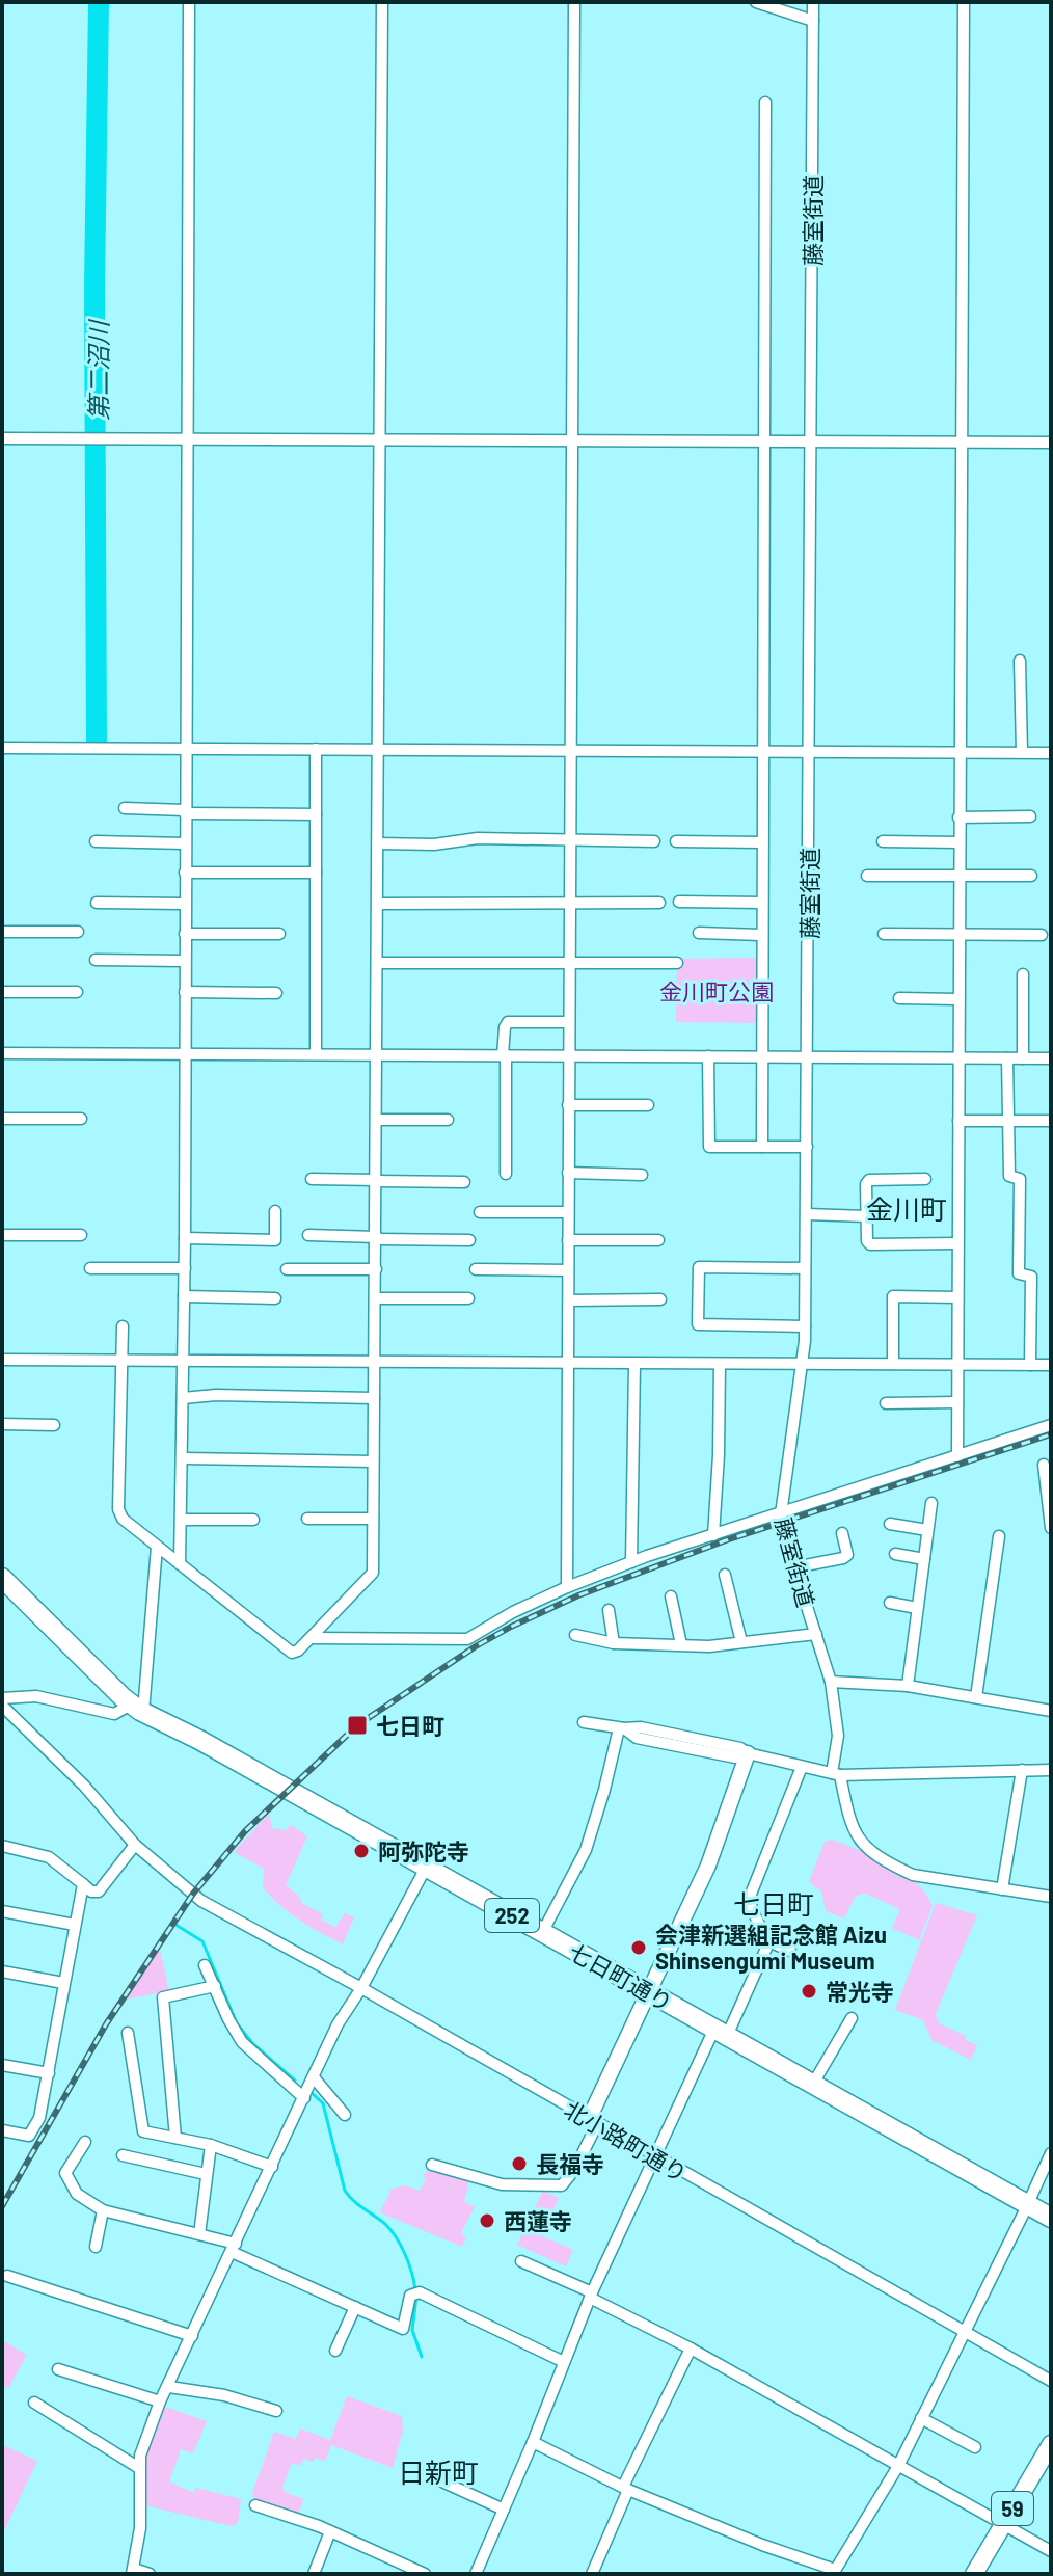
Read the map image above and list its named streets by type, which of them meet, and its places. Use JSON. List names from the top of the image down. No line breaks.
{"streets":{"highway":["252","七日町通り"],"main road":["59"],"street":["藤室街道","北小路町通り"]},"districts":["金川町","七日町","日新町"],"water":["第二沼川"],"parks":["金川町公園"],"places":{"transit":["七日町"],"other":["阿弥陀寺","会津新選組記念館 Aizu Shinsengumi Museum","常光寺","長福寺","西蓮寺"]}}
